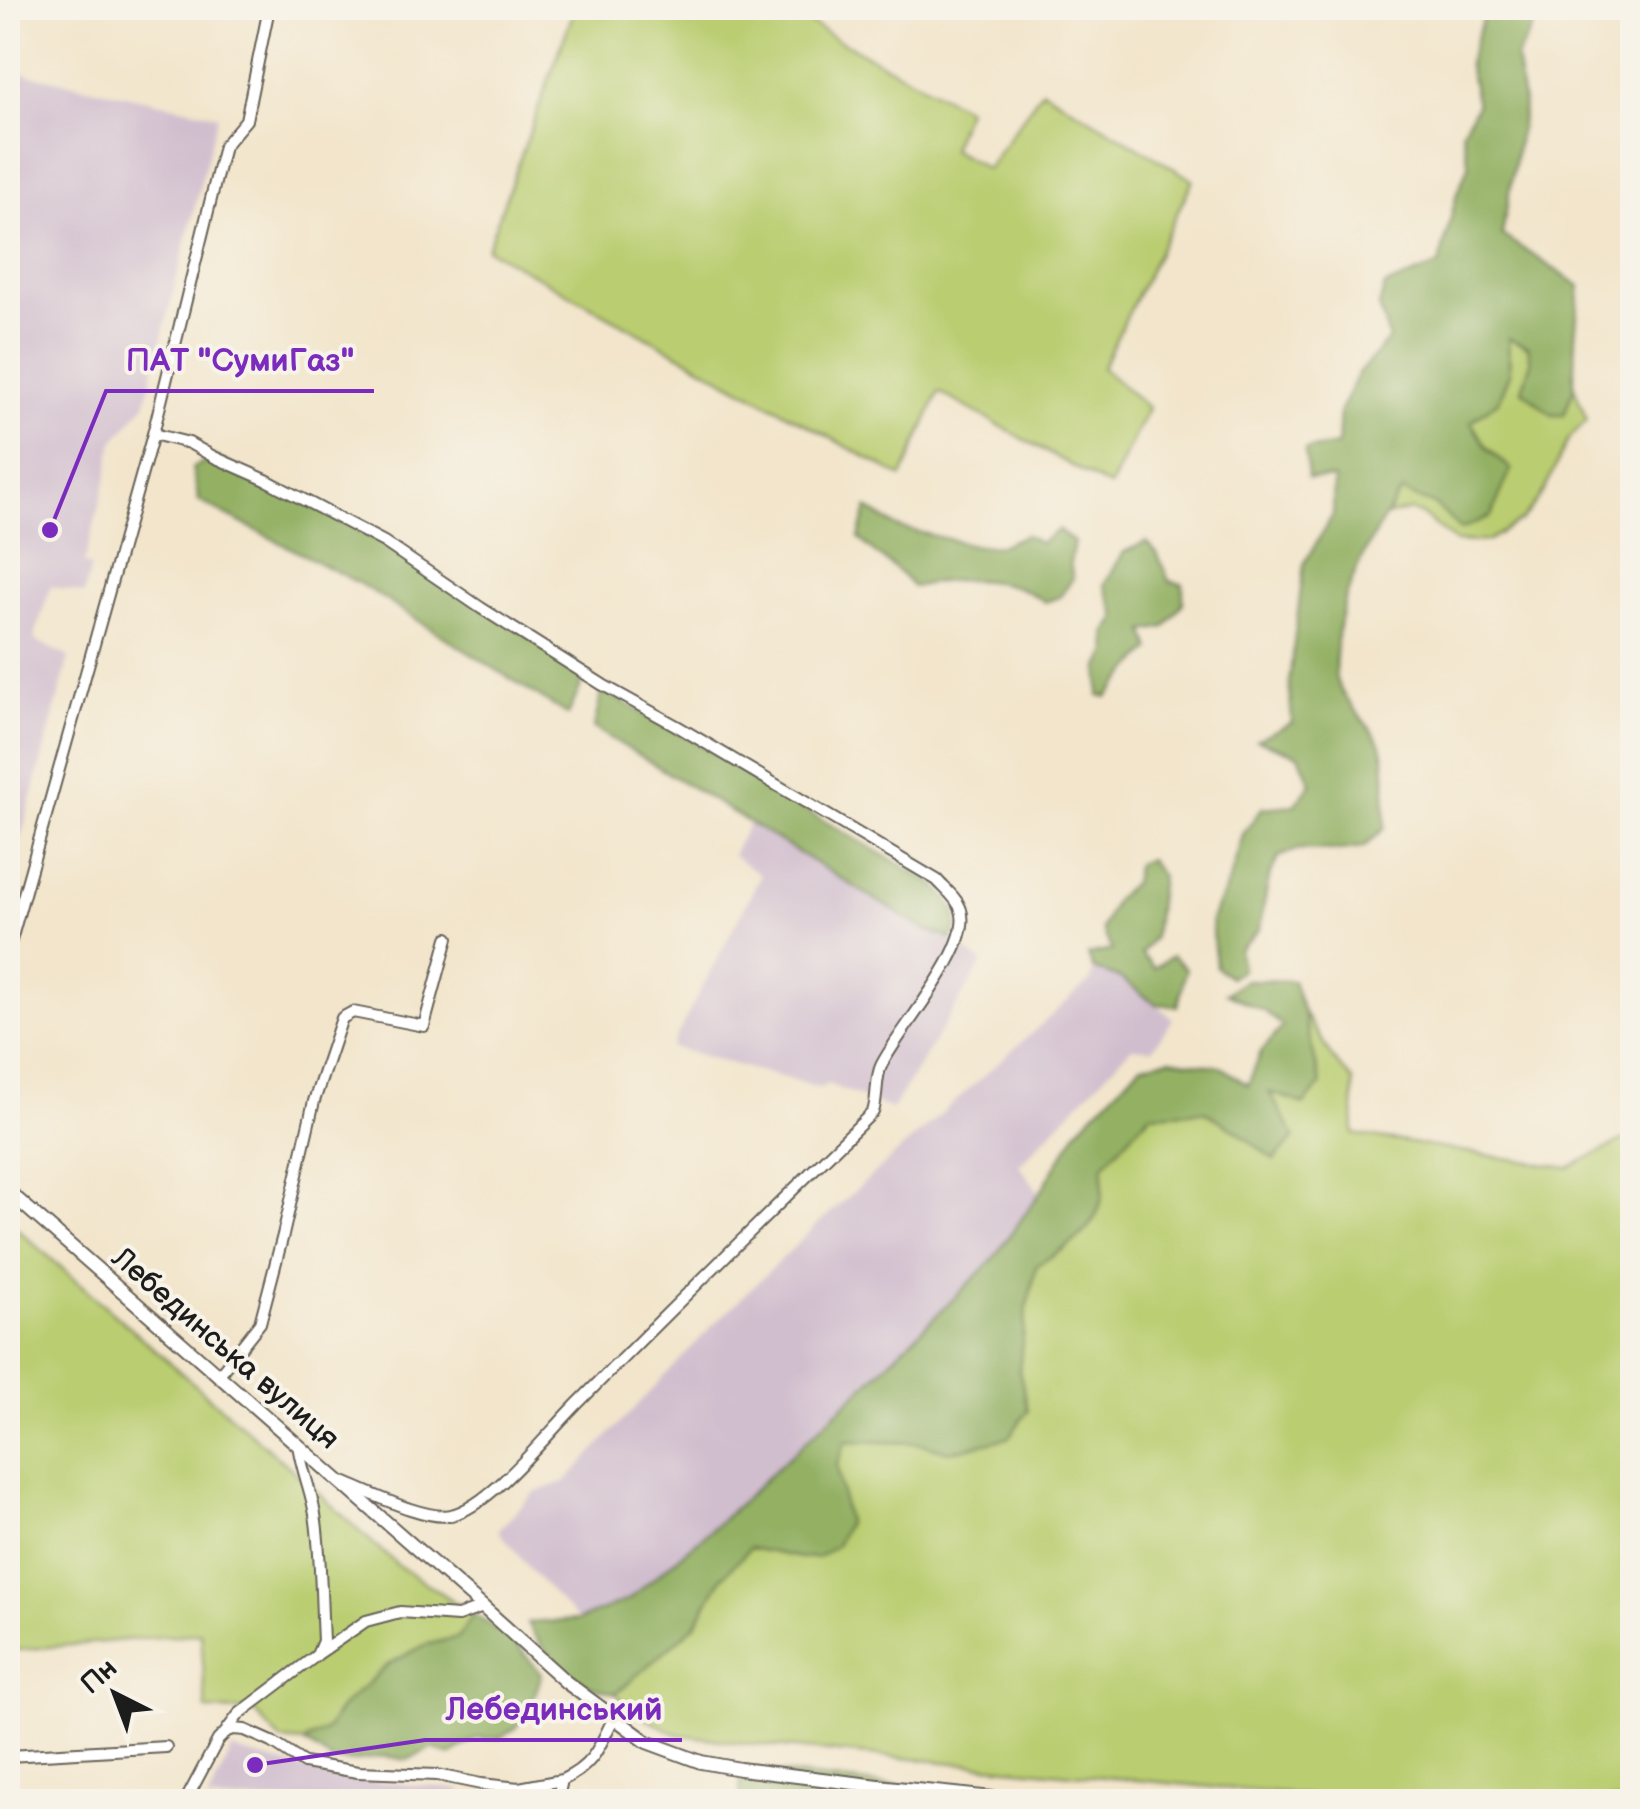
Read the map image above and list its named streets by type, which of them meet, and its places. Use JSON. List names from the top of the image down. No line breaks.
{"streets":{"street":["Лебединська вулиця"]},"places":["ПАТ \"СумиГаз\"","Лебединський"],"north":"top left"}
